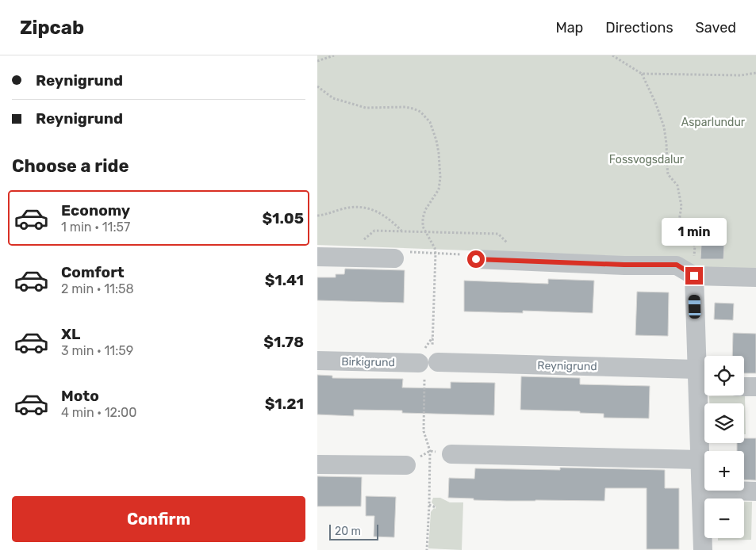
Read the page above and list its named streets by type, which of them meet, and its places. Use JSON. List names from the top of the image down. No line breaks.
{"streets":{"street":["Birkigrund","Reynigrund"]},"crossings":[["Birkigrund","Reynigrund"]],"parks":["Asparlundur","Fossvogsdalur"],"scale_bar":"20 m","page":{"header":"Zipcab","nav":["Map","Directions","Saved"],"banner":["Reynigrund","Reynigrund"],"heading":"Choose a ride","list":[{"name":"Economy","note":"1 min · 11:57","value":"$1.05"},{"name":"Comfort","note":"2 min · 11:58","value":"$1.41"},{"name":"XL","note":"3 min · 11:59","value":"$1.78"},{"name":"Moto","note":"4 min · 12:00","value":"$1.21"}],"bubble":"1 min","map_buttons":["+","−"],"buttons":"Confirm","scale":"20 m"}}
